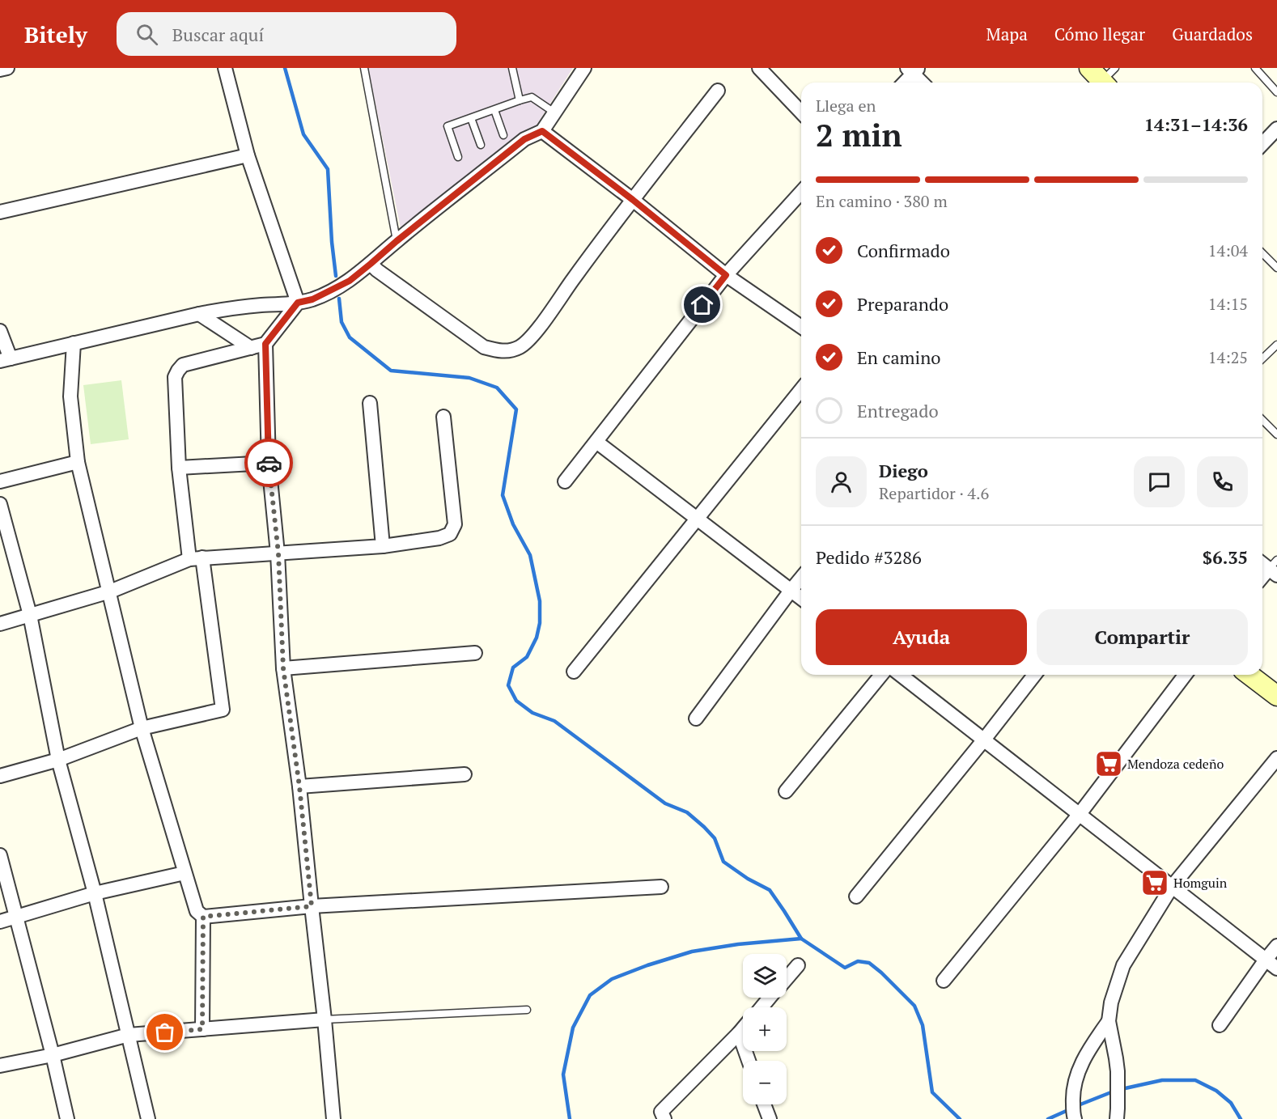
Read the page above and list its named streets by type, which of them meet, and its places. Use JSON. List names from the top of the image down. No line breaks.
{"places":{"supermarket":["Mendoza cedeño","Homguin"]},"page":{"header":"Bitely","search":"Buscar aquí","nav":["Mapa","Cómo llegar","Guardados"],"heading":["2 min","Llega en","14:31–14:36"],"panel":["Diego","Repartidor · 4.6","Pedido #3286","$6.35"],"bar":"En camino · 380 m","list":[["Confirmado","14:04"],["Preparando","14:15"],["En camino","14:25"],"Entregado"],"buttons":["Ayuda","Compartir"],"map_buttons":["+","−"]}}
